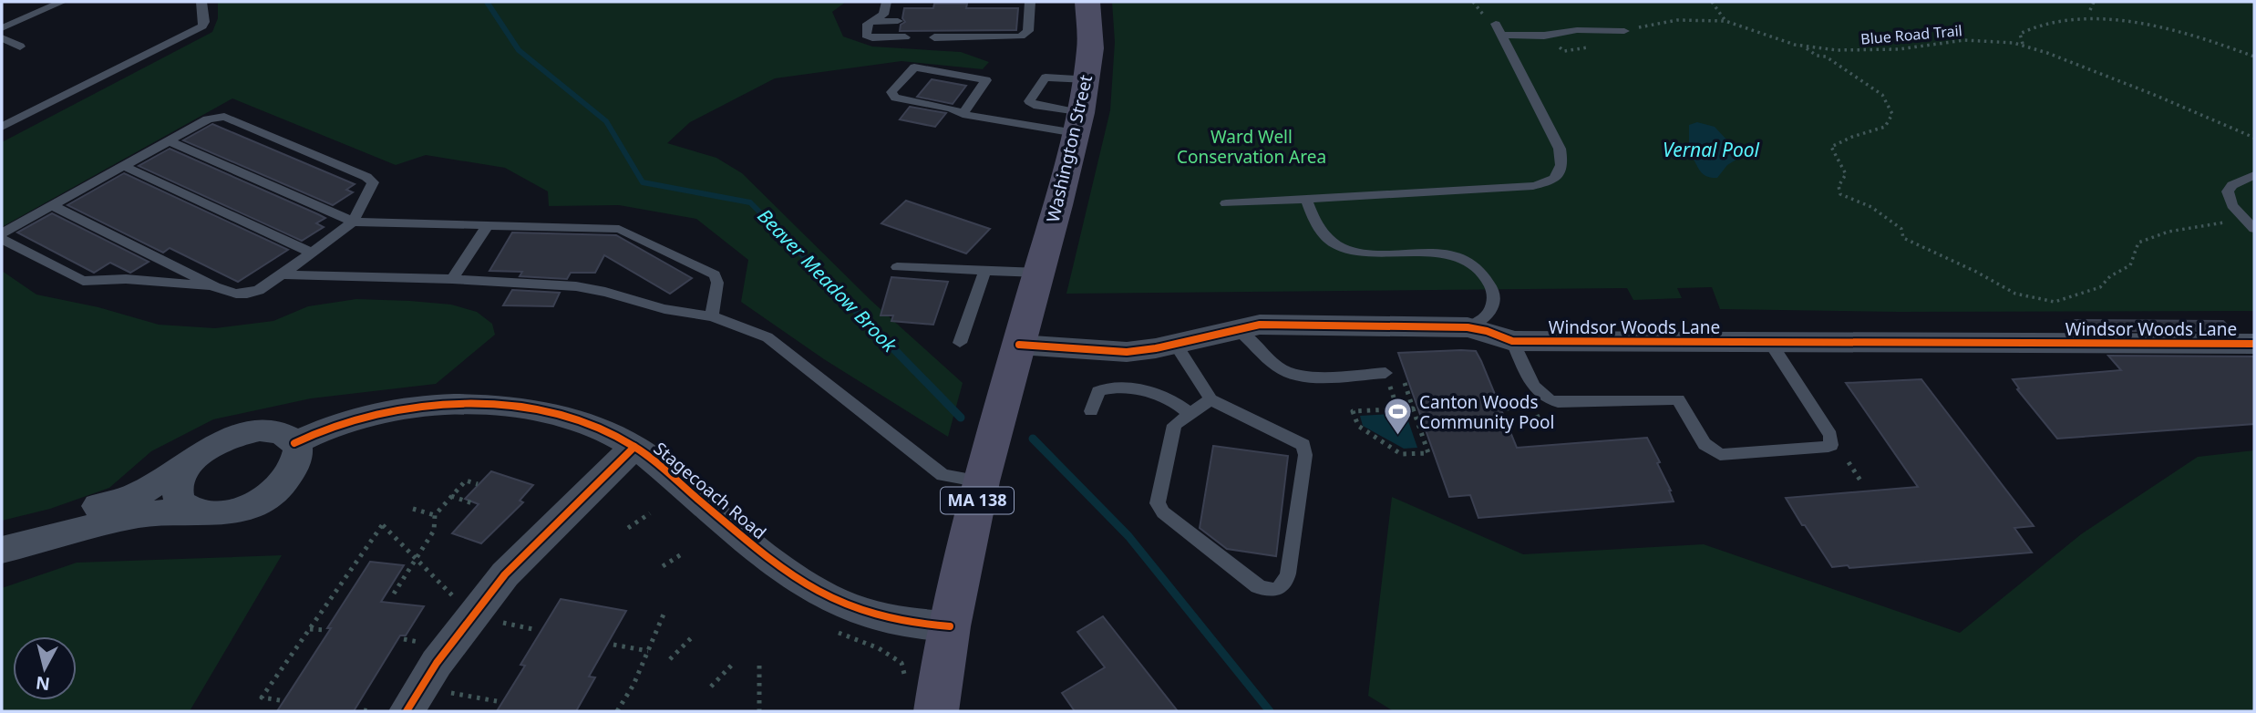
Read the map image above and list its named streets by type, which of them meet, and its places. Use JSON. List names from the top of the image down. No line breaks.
{"streets":{"main road":["Washington Street","MA 138"],"street":["Windsor Woods Lane","Stagecoach Road"],"path":["Blue Road Trail"]},"crossings":[["Washington Street","MA 138"],["Windsor Woods Lane","MA 138"],["Stagecoach Road","MA 138"]],"water":["Vernal Pool","Beaver Meadow Brook"],"parks":["Ward Well Conservation Area"],"places":{"sports":["Canton Woods Community Pool"]},"north":"bottom"}
